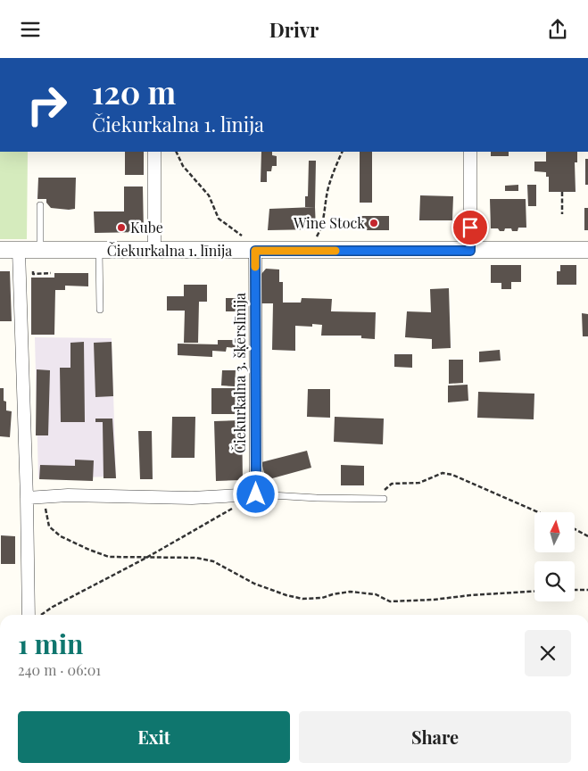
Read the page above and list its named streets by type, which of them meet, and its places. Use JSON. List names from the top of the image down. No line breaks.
{"streets":{"street":["Čiekurkalna 1. līnija","Čiekurkalna 3. šķērslīnija"]},"crossings":[["Čiekurkalna 1. līnija","Čiekurkalna 3. šķērslīnija"]],"places":["Wine Stock","Kube"],"north":"top","page":{"header":"Drivr","turn":["120 m","Čiekurkalna 1. līnija"],"heading":["1 min","240 m · 06:01"],"buttons":["Exit","Share"]}}
